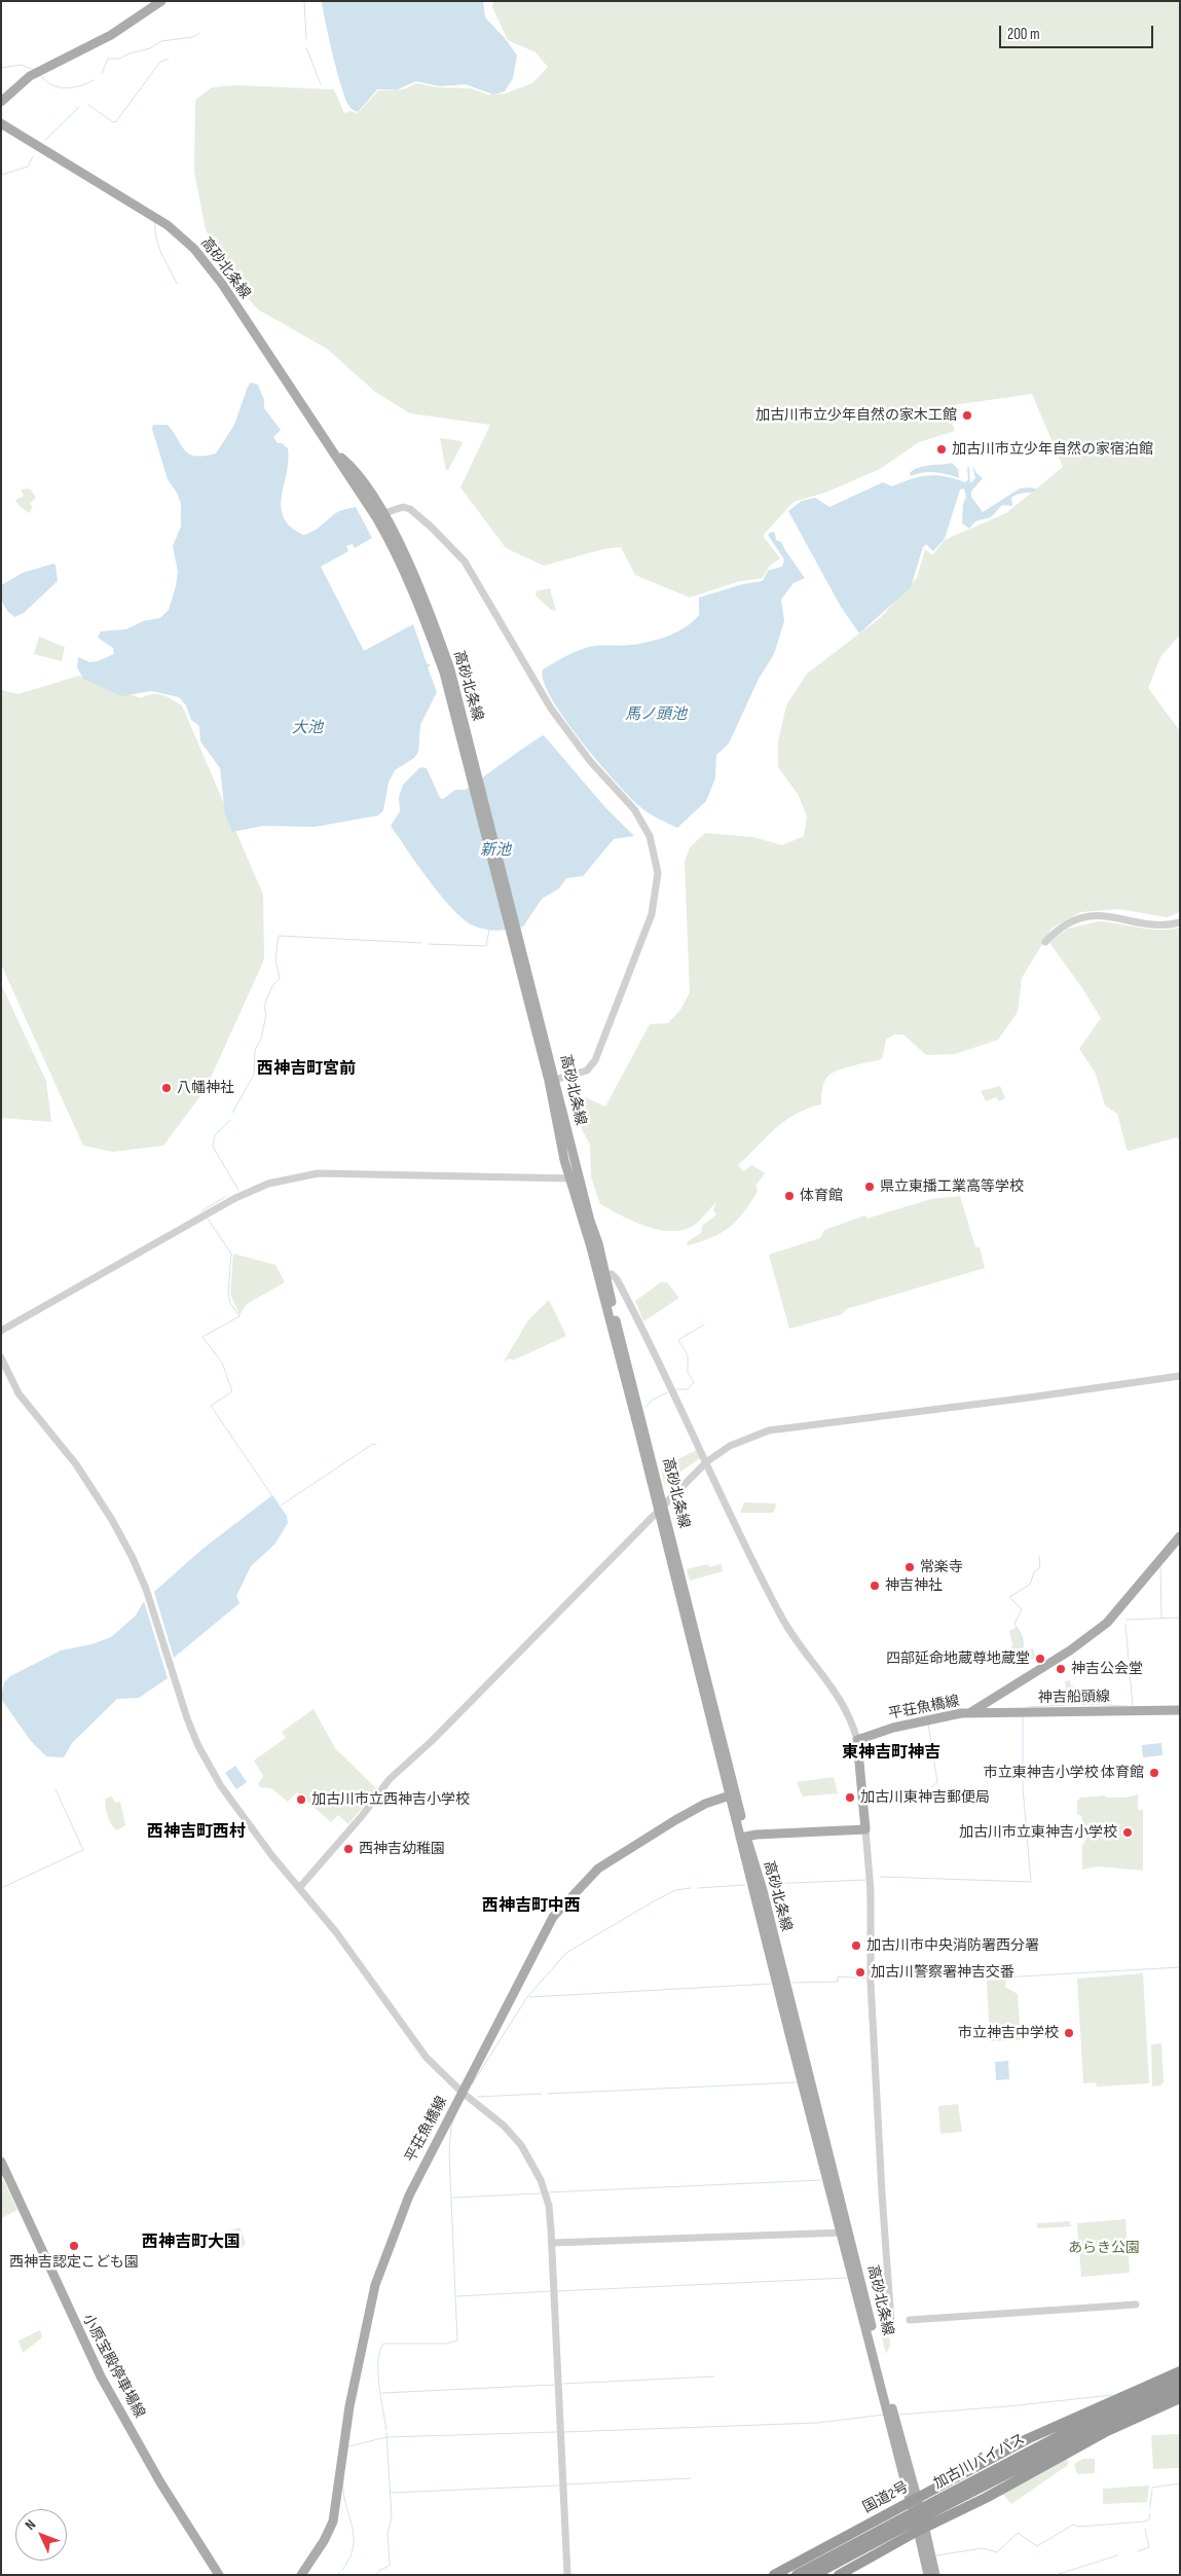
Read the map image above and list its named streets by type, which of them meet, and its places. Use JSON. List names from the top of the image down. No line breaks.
{"streets":{"highway":["加古川バイパス","国道2号"],"main road":["高砂北条線","神吉船頭線","平荘魚橋線","小原宝殿停車場線"]},"crossings":[["高砂北条線","平荘魚橋線"],["高砂北条線","加古川バイパス"],["高砂北条線","国道2号"],["神吉船頭線","平荘魚橋線"]],"districts":["西神吉町宮前","東神吉町神吉","西神吉町西村","西神吉町中西","西神吉町大国"],"water":["馬ノ頭池","大池","新池"],"parks":["あらき公園"],"places":["加古川市立少年自然の家木工館","加古川市立少年自然の家宿泊館","八幡神社","県立東播工業高等学校","体育館","常楽寺","神吉神社","四部延命地蔵尊地蔵堂","神吉公会堂","市立東神吉小学校 体育館","加古川東神吉郵便局","加古川市立西神吉小学校","加古川市立東神吉小学校","西神吉幼稚園","加古川市中央消防署西分署","加古川警察署神吉交番","市立神吉中学校","西神吉認定こども園"],"scale_bar":"200 m","north":"top left"}
